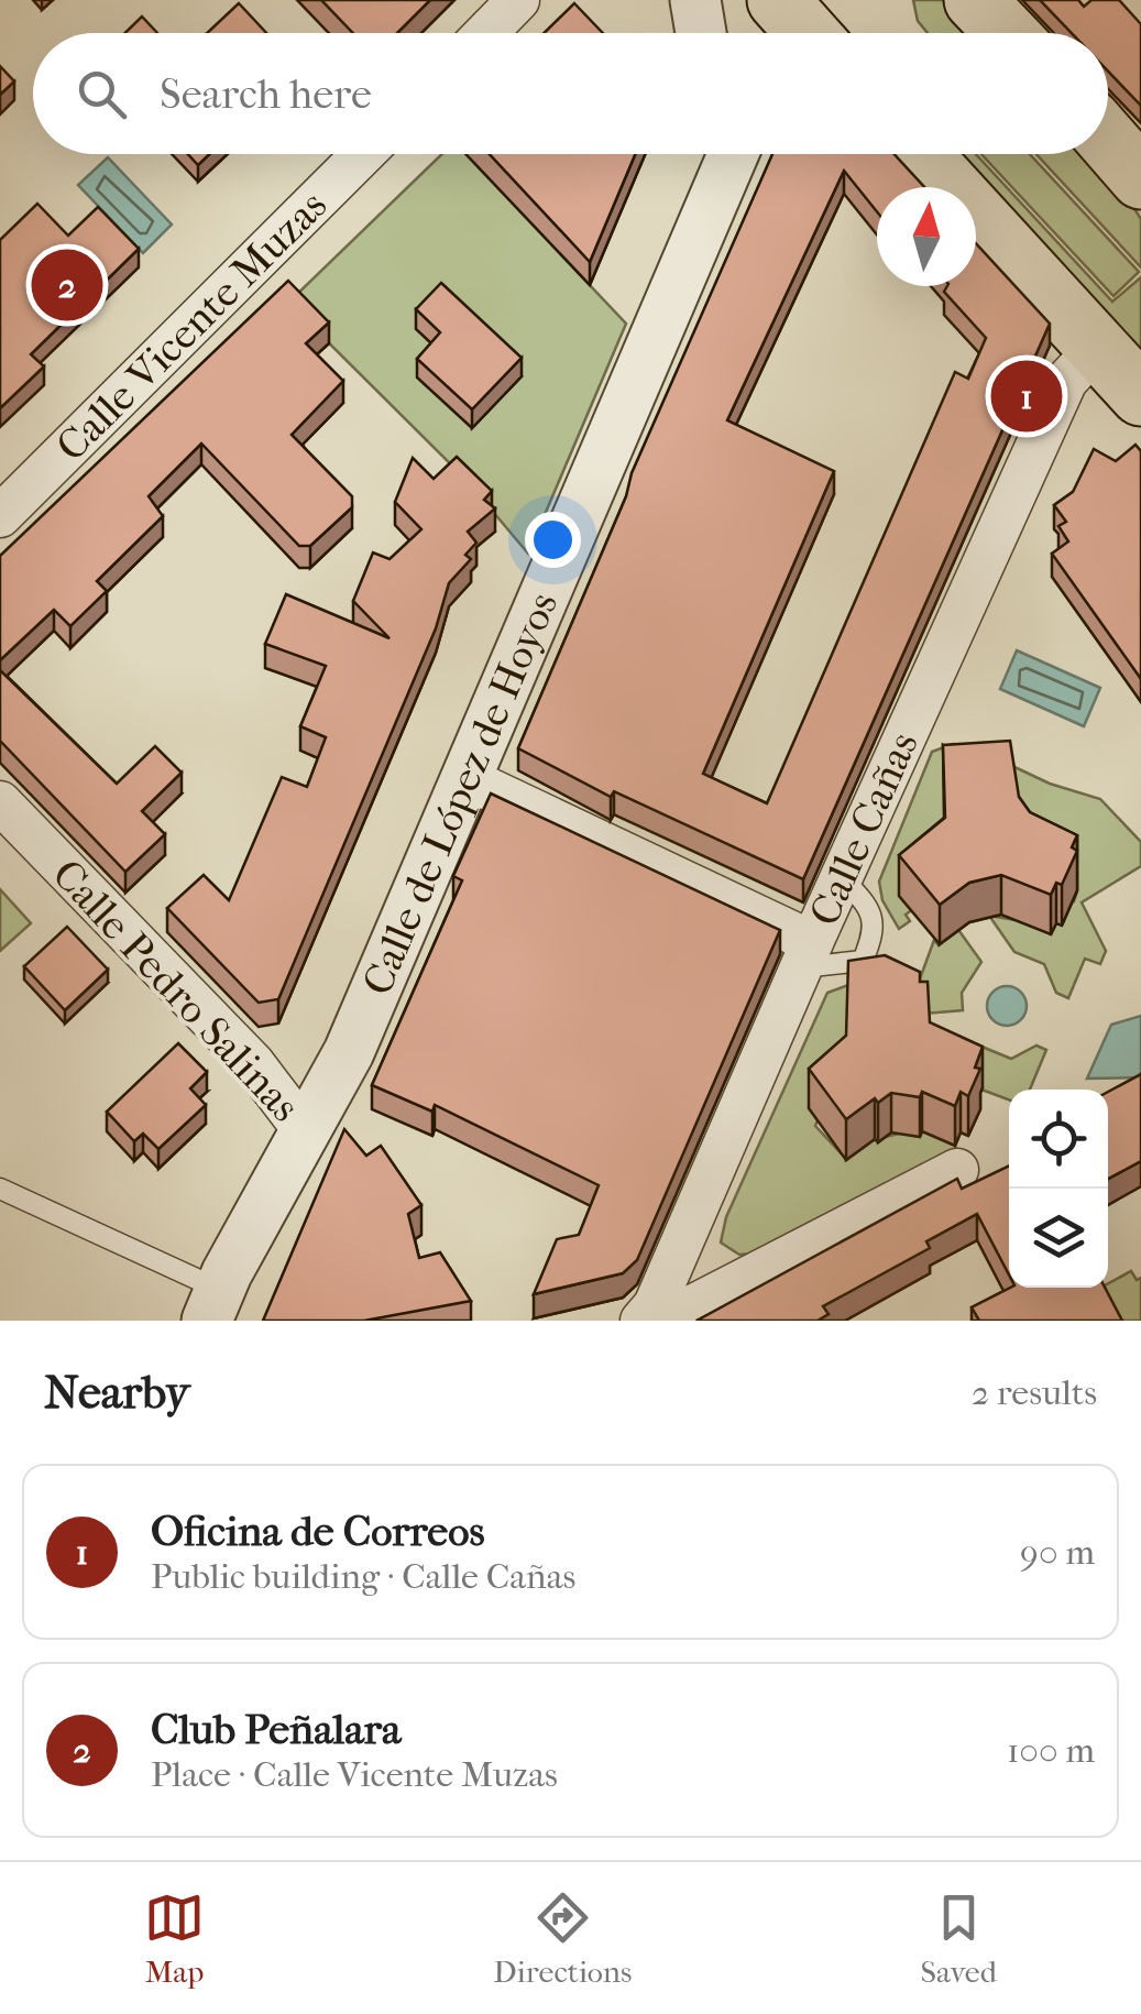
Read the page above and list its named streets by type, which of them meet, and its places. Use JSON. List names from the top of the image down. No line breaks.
{"streets":{"street":["Calle Vicente Muzas","Calle de López de Hoyos","Calle Cañas","Calle Pedro Salinas"]},"crossings":[["Calle de López de Hoyos","Calle Pedro Salinas"]],"north":"top","page":{"search":"Search here","pins":["2","1"],"heading":["Nearby","2 results"],"list":[{"mark":"1","name":"Oficina de Correos","note":"Public building · Calle Cañas","value":"90 m"},{"mark":"2","name":"Club Peñalara","note":"Place · Calle Vicente Muzas","value":"100 m"}],"nav":["Map","Directions","Saved"]}}
